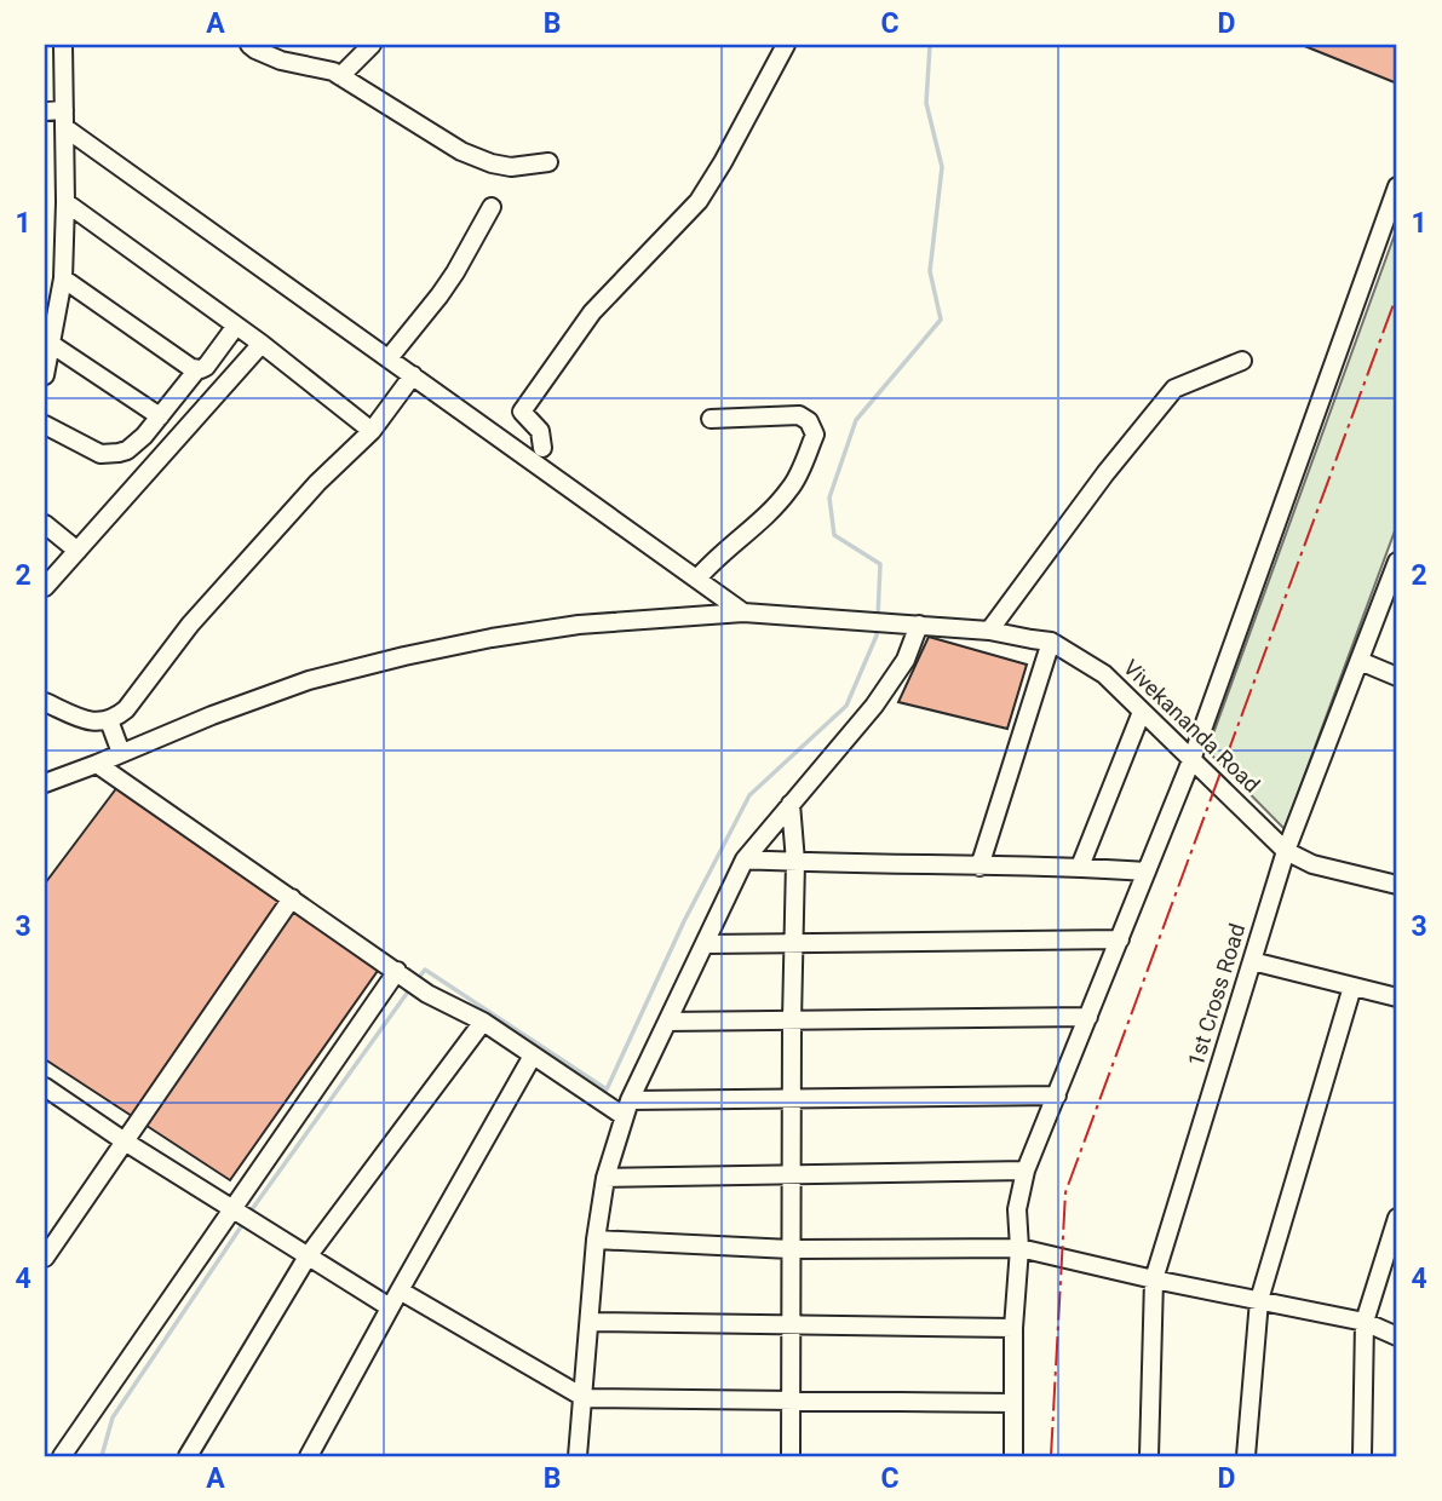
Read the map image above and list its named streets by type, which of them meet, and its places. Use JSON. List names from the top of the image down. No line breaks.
{"streets":{"street":["Vivekananda Road","1st Cross Road"]},"crossings":[["Vivekananda Road","1st Cross Road"]],"grid":{"columns":["A","B","C","D"],"rows":["1","2","3","4"]}}
